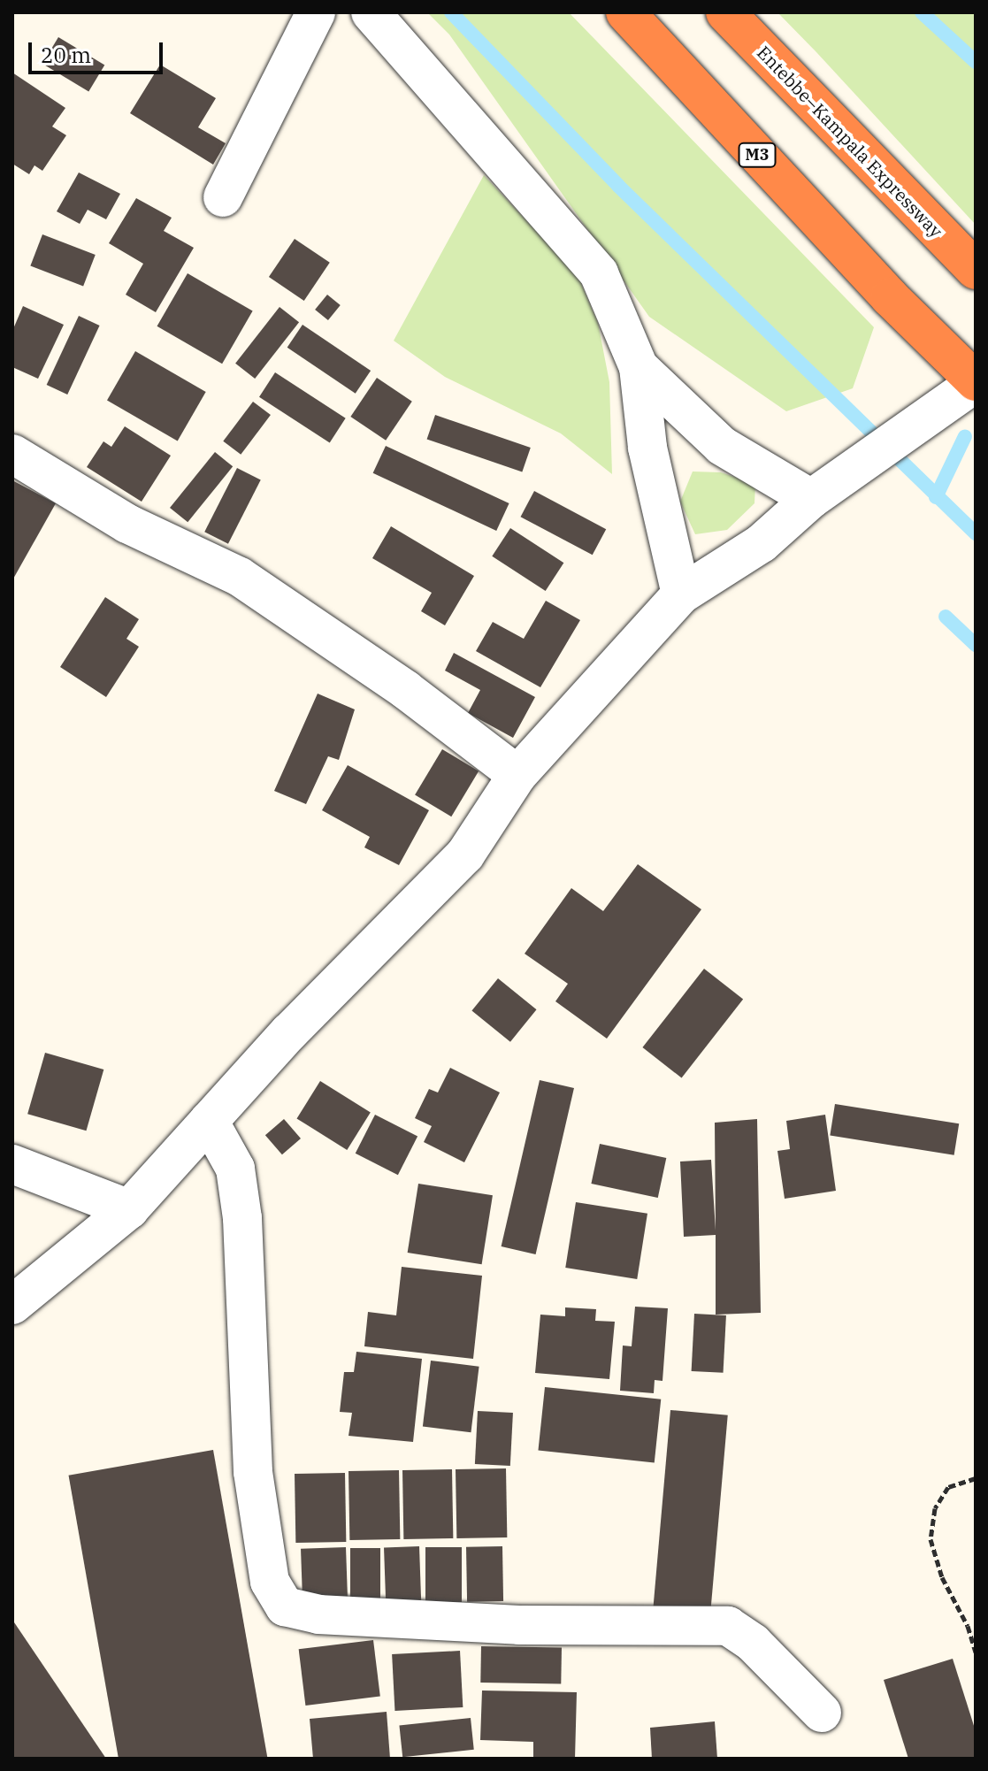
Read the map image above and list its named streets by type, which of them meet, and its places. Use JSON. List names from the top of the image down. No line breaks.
{"streets":{"highway":["Entebbe–Kampala Expressway","M3"]},"scale_bar":"20 m"}
